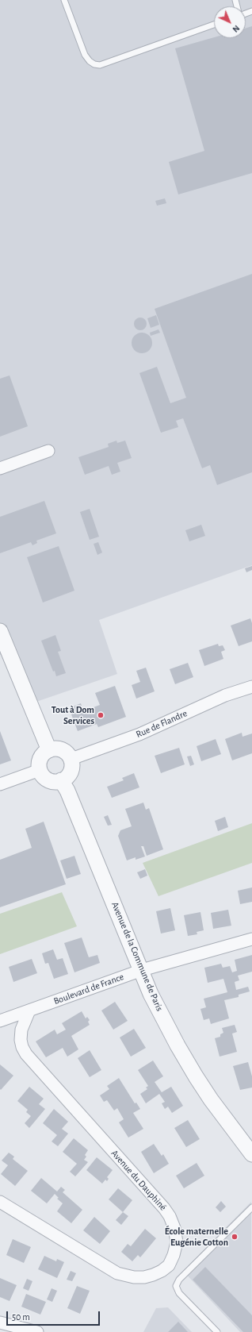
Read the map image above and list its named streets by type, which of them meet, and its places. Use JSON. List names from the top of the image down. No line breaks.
{"streets":{"street":["Rue de Flandre","Avenue de la Commune de Paris","Boulevard de France","Avenue du Dauphiné"]},"crossings":[["Rue de Flandre","Avenue de la Commune de Paris"],["Avenue de la Commune de Paris","Boulevard de France"],["Boulevard de France","Avenue du Dauphiné"]],"places":["Tout à Dom Services","École maternelle Eugénie Cotton"],"scale_bar":"50 m","north":"bottom right"}
